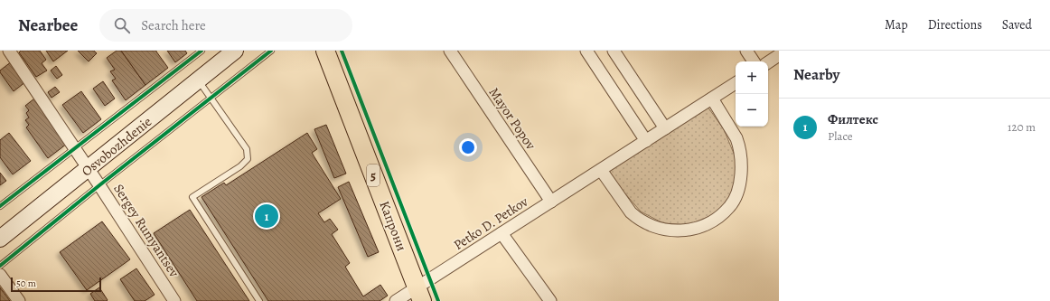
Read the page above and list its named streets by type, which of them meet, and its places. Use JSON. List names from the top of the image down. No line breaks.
{"streets":{"main road":["Osvobozhdenie","5","Капрони"],"street":["Mayor Popov","Petko D. Petkov","Sergey Rumyantsev"]},"crossings":[["Mayor Popov","Petko D. Petkov"],["Osvobozhdenie","Sergey Rumyantsev"],["Petko D. Petkov","Капрони"]],"scale_bar":"50 m","page":{"header":"Nearbee","search":"Search here","nav":["Map","Directions","Saved"],"heading":"Nearby","map_buttons":["+","−"],"list":[{"mark":"1","name":"Филтекс","note":"Place","value":"120 m"}],"pins":"1","scale":"50 m"}}
